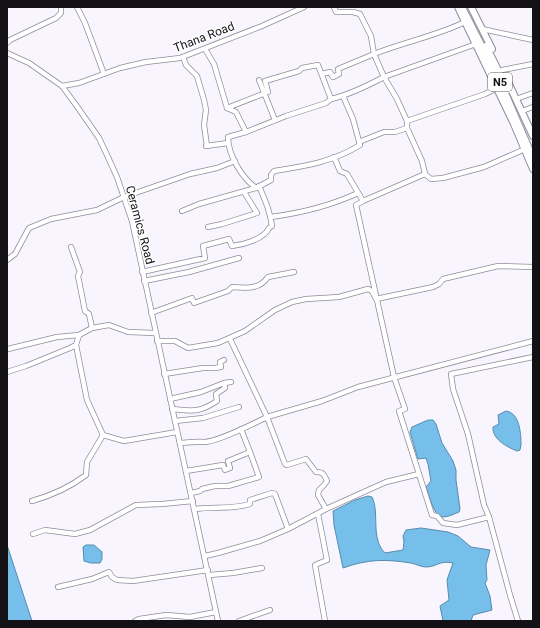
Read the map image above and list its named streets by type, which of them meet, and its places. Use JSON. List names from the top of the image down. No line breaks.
{"streets":{"highway":["N5"],"street":["Thana Road","Ceramics Road"]},"crossings":[["Thana Road","Ceramics Road"]]}
